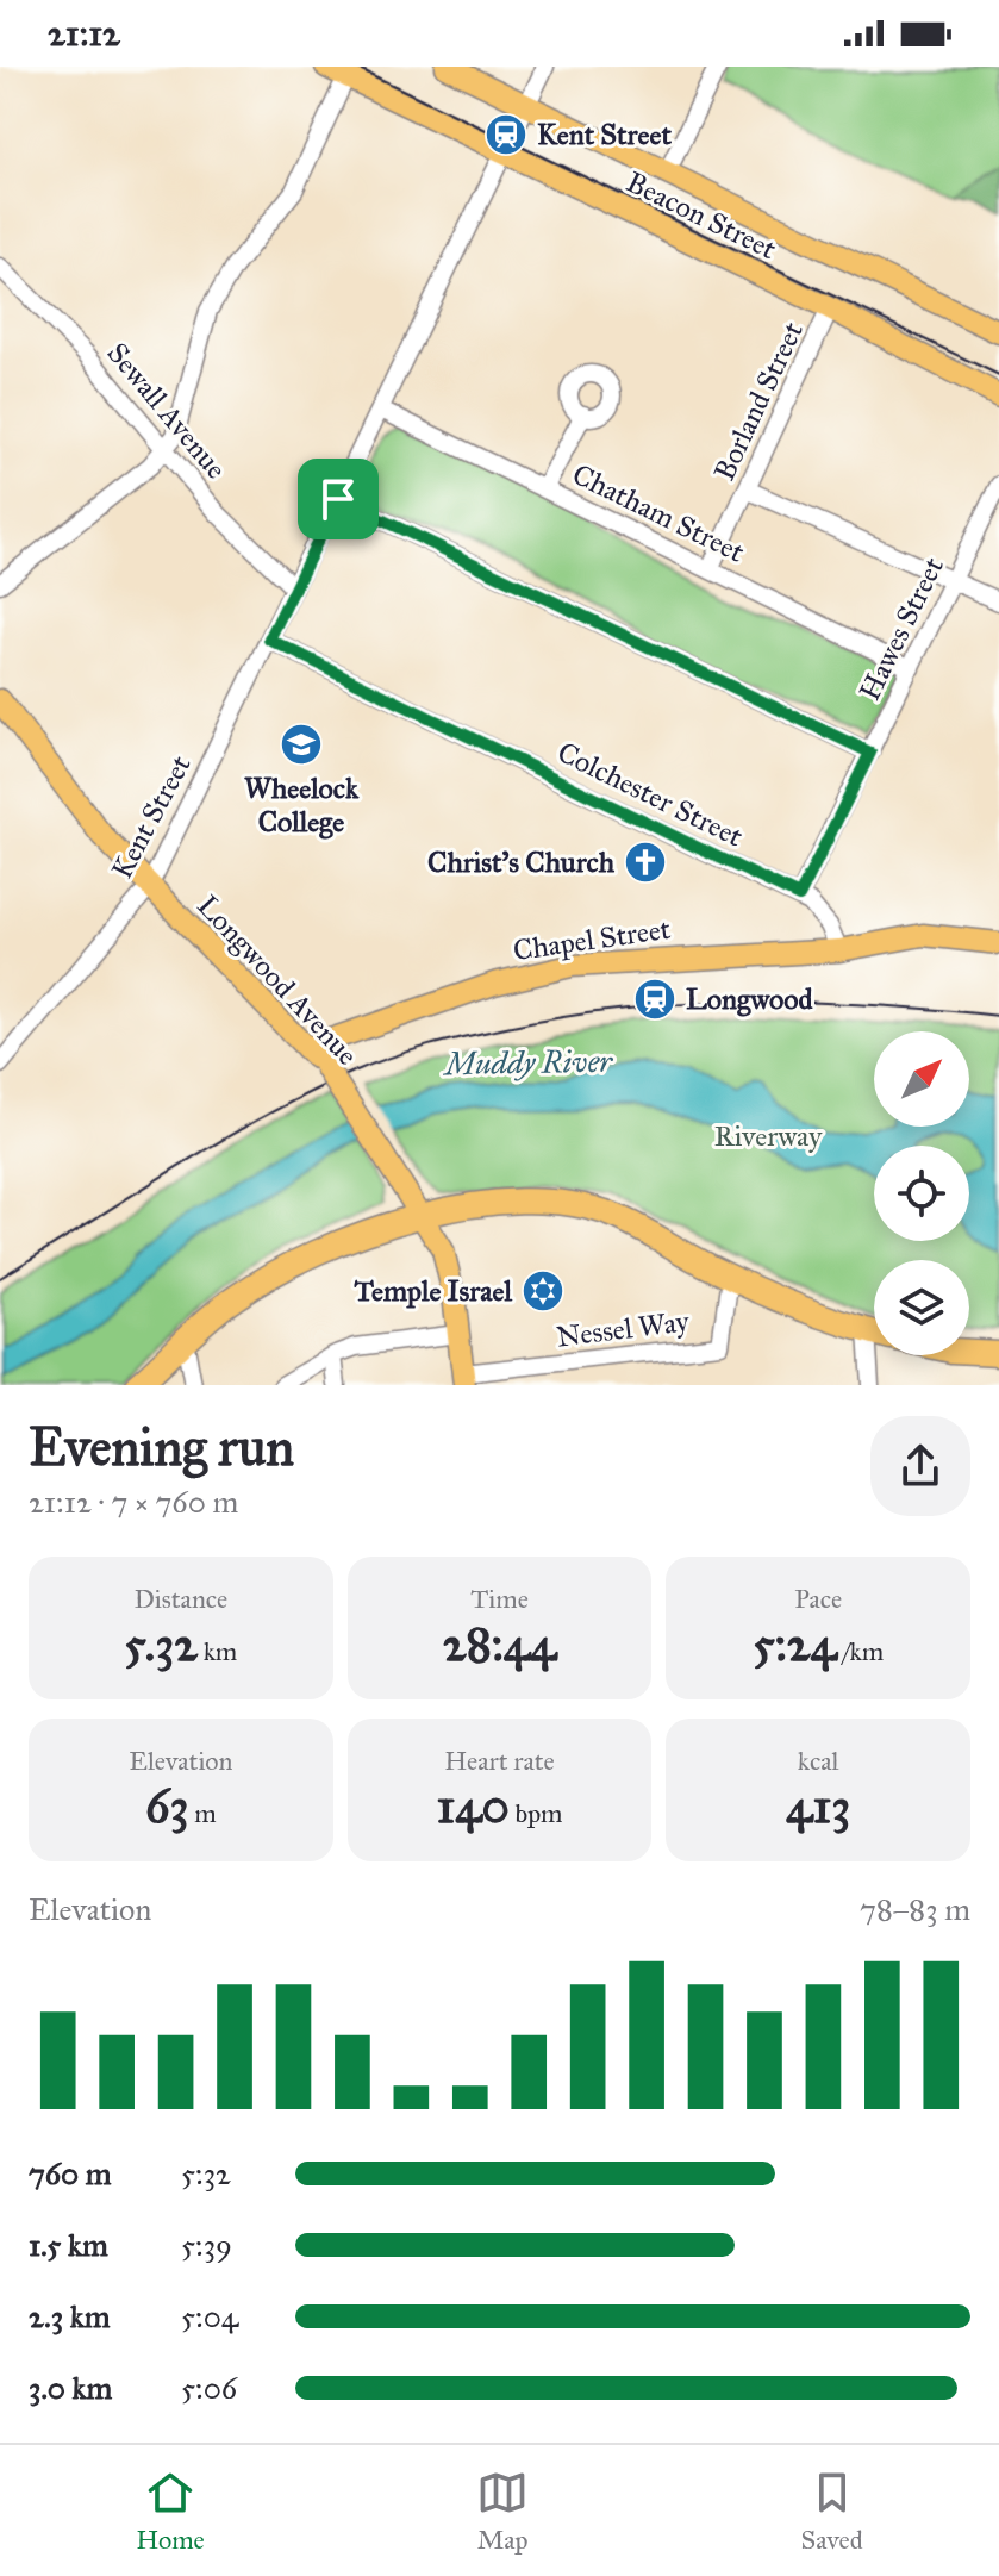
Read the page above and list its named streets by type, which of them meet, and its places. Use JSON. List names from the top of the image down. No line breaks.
{"streets":{"main road":["Beacon Street","Chapel Street","Longwood Avenue"],"street":["Borland Street","Sewall Avenue","Chatham Street","Hawes Street","Colchester Street","Kent Street","Nessel Way"]},"crossings":[["Beacon Street","Borland Street"],["Beacon Street","Kent Street"],["Borland Street","Chatham Street"],["Sewall Avenue","Kent Street"],["Chatham Street","Hawes Street"],["Chatham Street","Kent Street"],["Hawes Street","Colchester Street"],["Colchester Street","Kent Street"],["Colchester Street","Chapel Street"],["Kent Street","Longwood Avenue"],["Chapel Street","Longwood Avenue"],["Longwood Avenue","Nessel Way"]],"water":["Muddy River"],"parks":["Riverway"],"places":{"station":["Kent Street","Longwood"],"school or university":["Wheelock College"],"church":["Christ's Church"],"synagogue":["Temple Israel"]},"north":"top right","page":{"status":"21:12","heading":["Evening run","21:12 · 7 × 760 m"],"stats":[["Distance","5.32 km"],["Time","28:44"],["Pace","5:24 /km"],["Elevation","63 m"],["Heart rate","140 bpm"],["kcal","413"]],"chart":["Elevation","78–83 m"],"list":[{"name":"760 m","note":"5:32"},{"name":"1.5 km","note":"5:39"},{"name":"2.3 km","note":"5:04"},{"name":"3.0 km","note":"5:06"}],"tabs":["Home","Map","Saved"]}}
